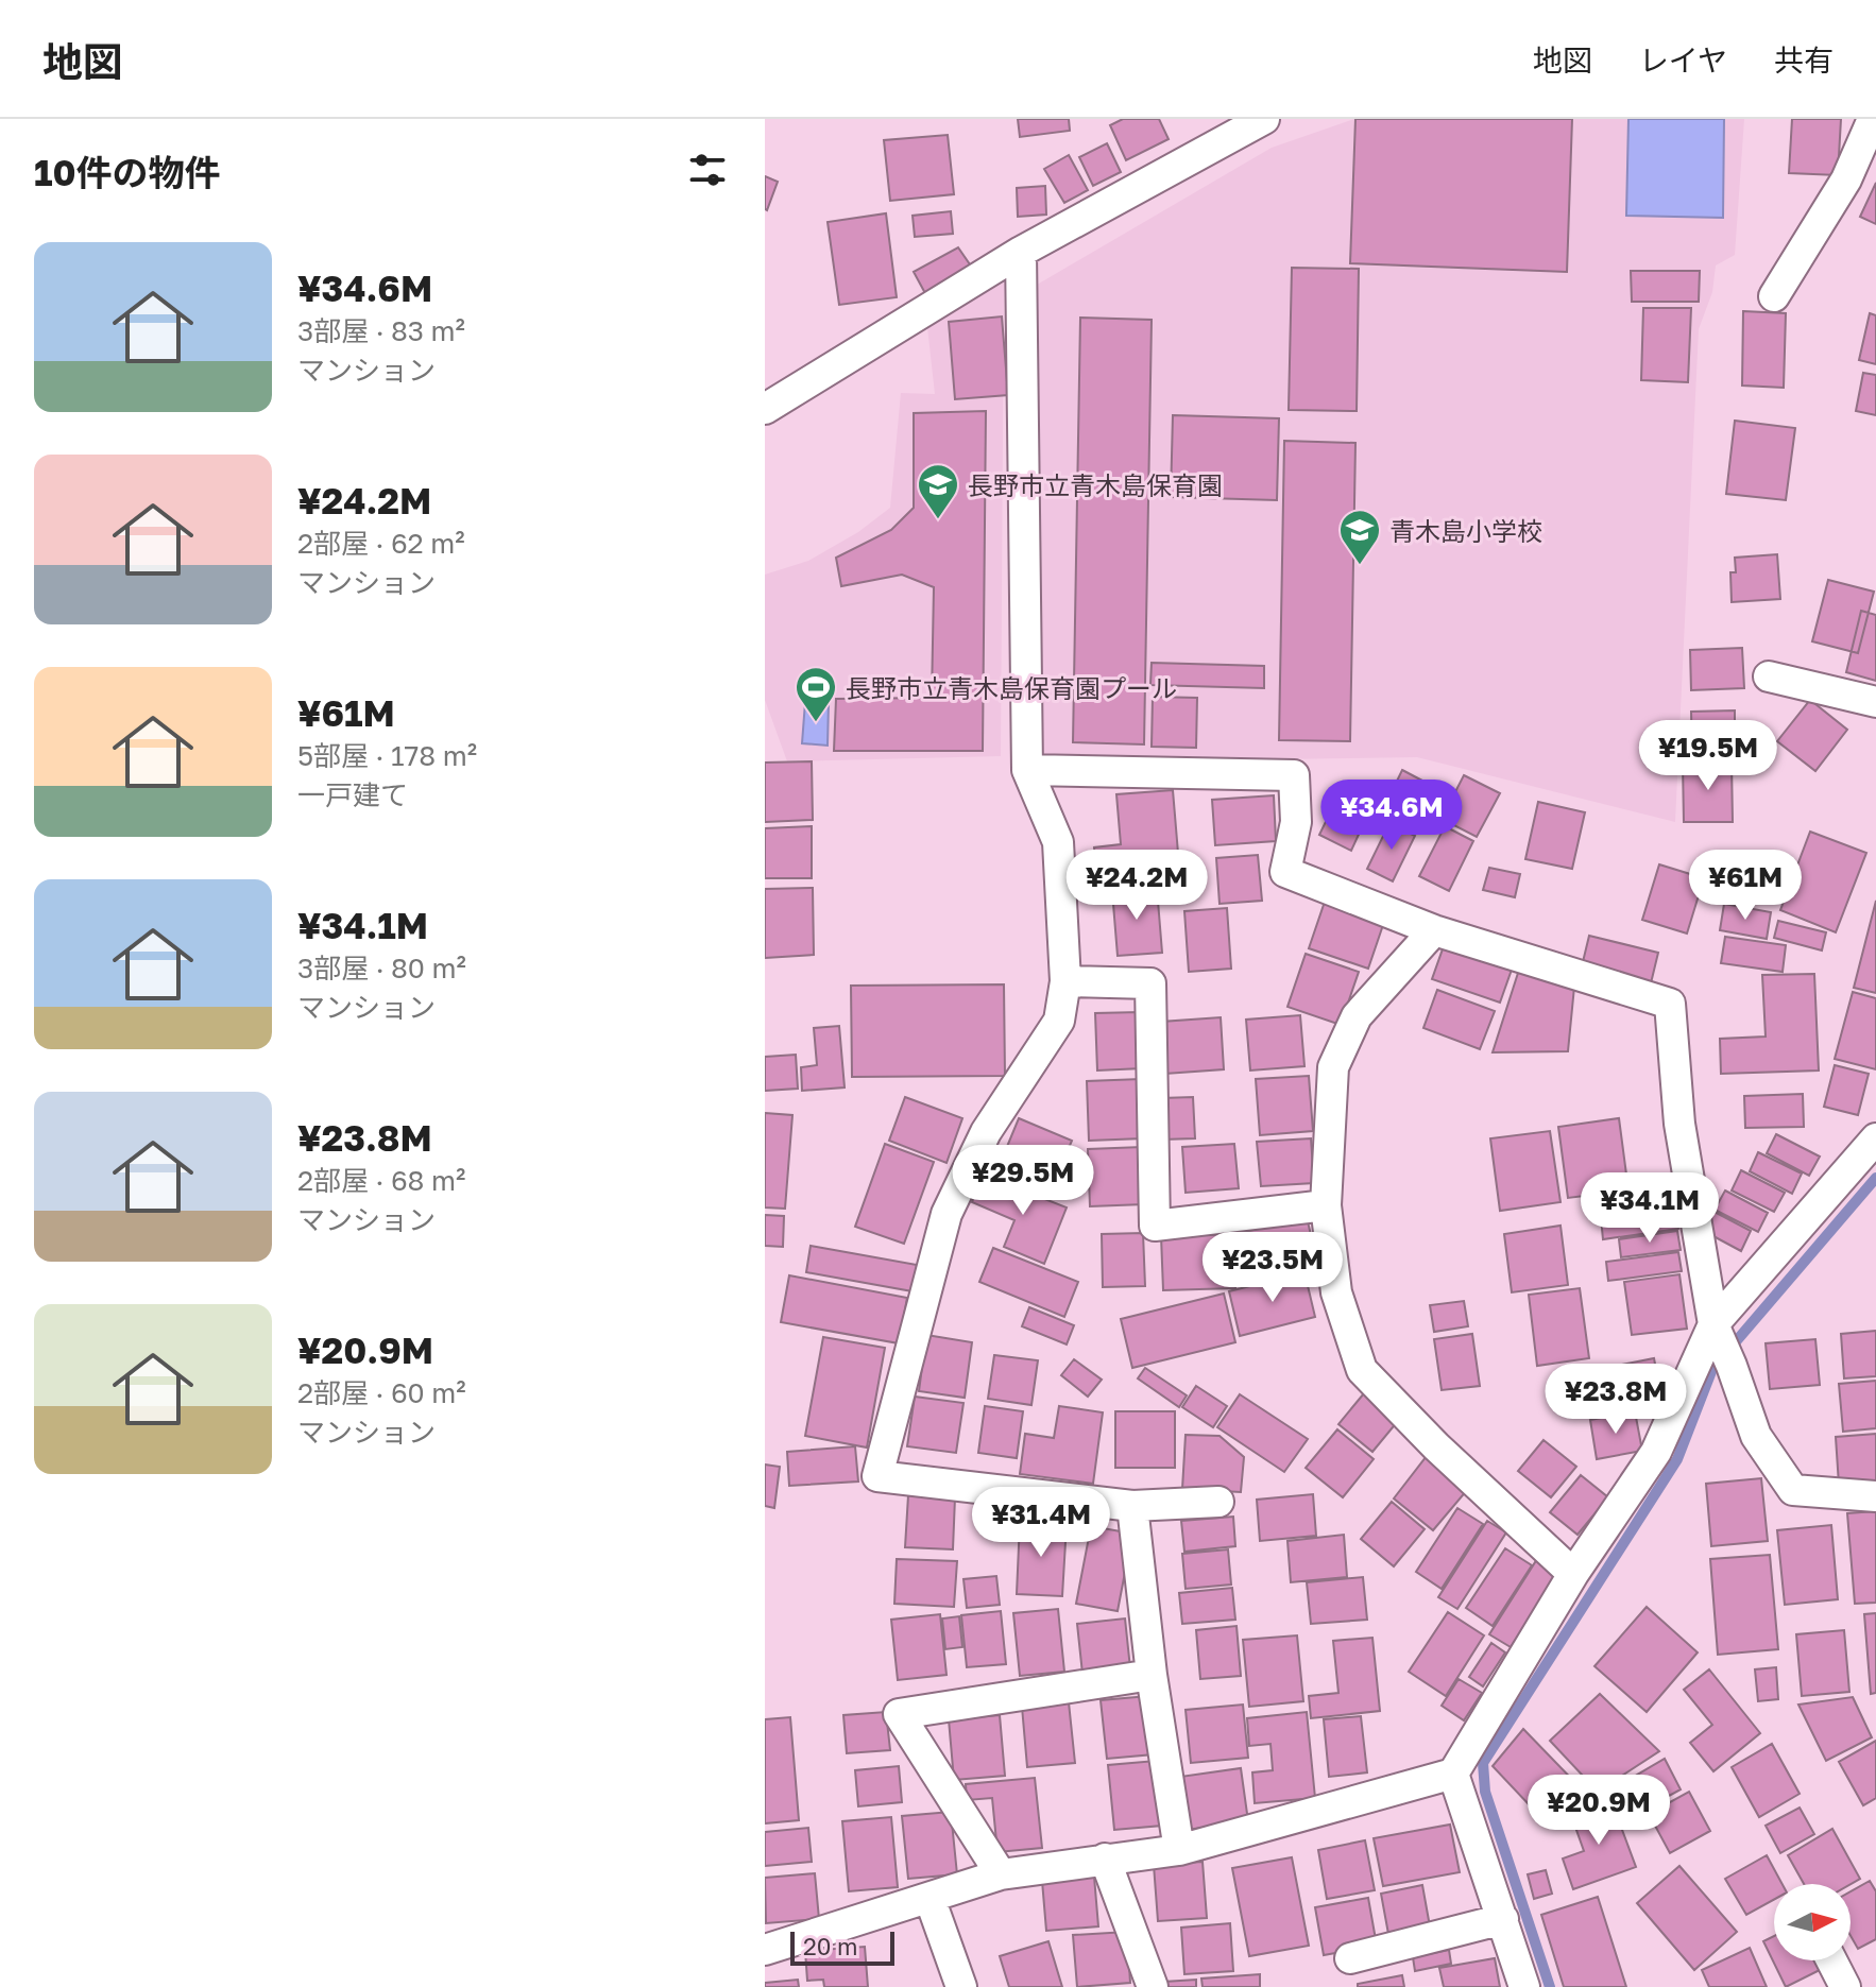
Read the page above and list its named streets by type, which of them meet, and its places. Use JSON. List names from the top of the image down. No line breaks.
{"places":{"school or university":["長野市立青木島保育園","青木島小学校"],"sports":["長野市立青木島保育園プール"]},"scale_bar":"20 m","north":"right","page":{"header":"地図","nav":["地図","レイヤ","共有"],"heading":"10件の物件","list":[{"name":"¥34.6M","note":"3部屋 · 83 m² · マンション"},{"name":"¥24.2M","note":"2部屋 · 62 m² · マンション"},{"name":"¥61M","note":"5部屋 · 178 m² · 一戸建て"},{"name":"¥34.1M","note":"3部屋 · 80 m² · マンション"},{"name":"¥23.8M","note":"2部屋 · 68 m² · マンション"},{"name":"¥20.9M","note":"2部屋 · 60 m² · マンション"}],"price":["¥19.5M","¥34.6M","¥24.2M","¥61M","¥29.5M","¥34.1M","¥23.5M","¥23.8M","¥31.4M","¥20.9M"],"scale":"20 m"}}
